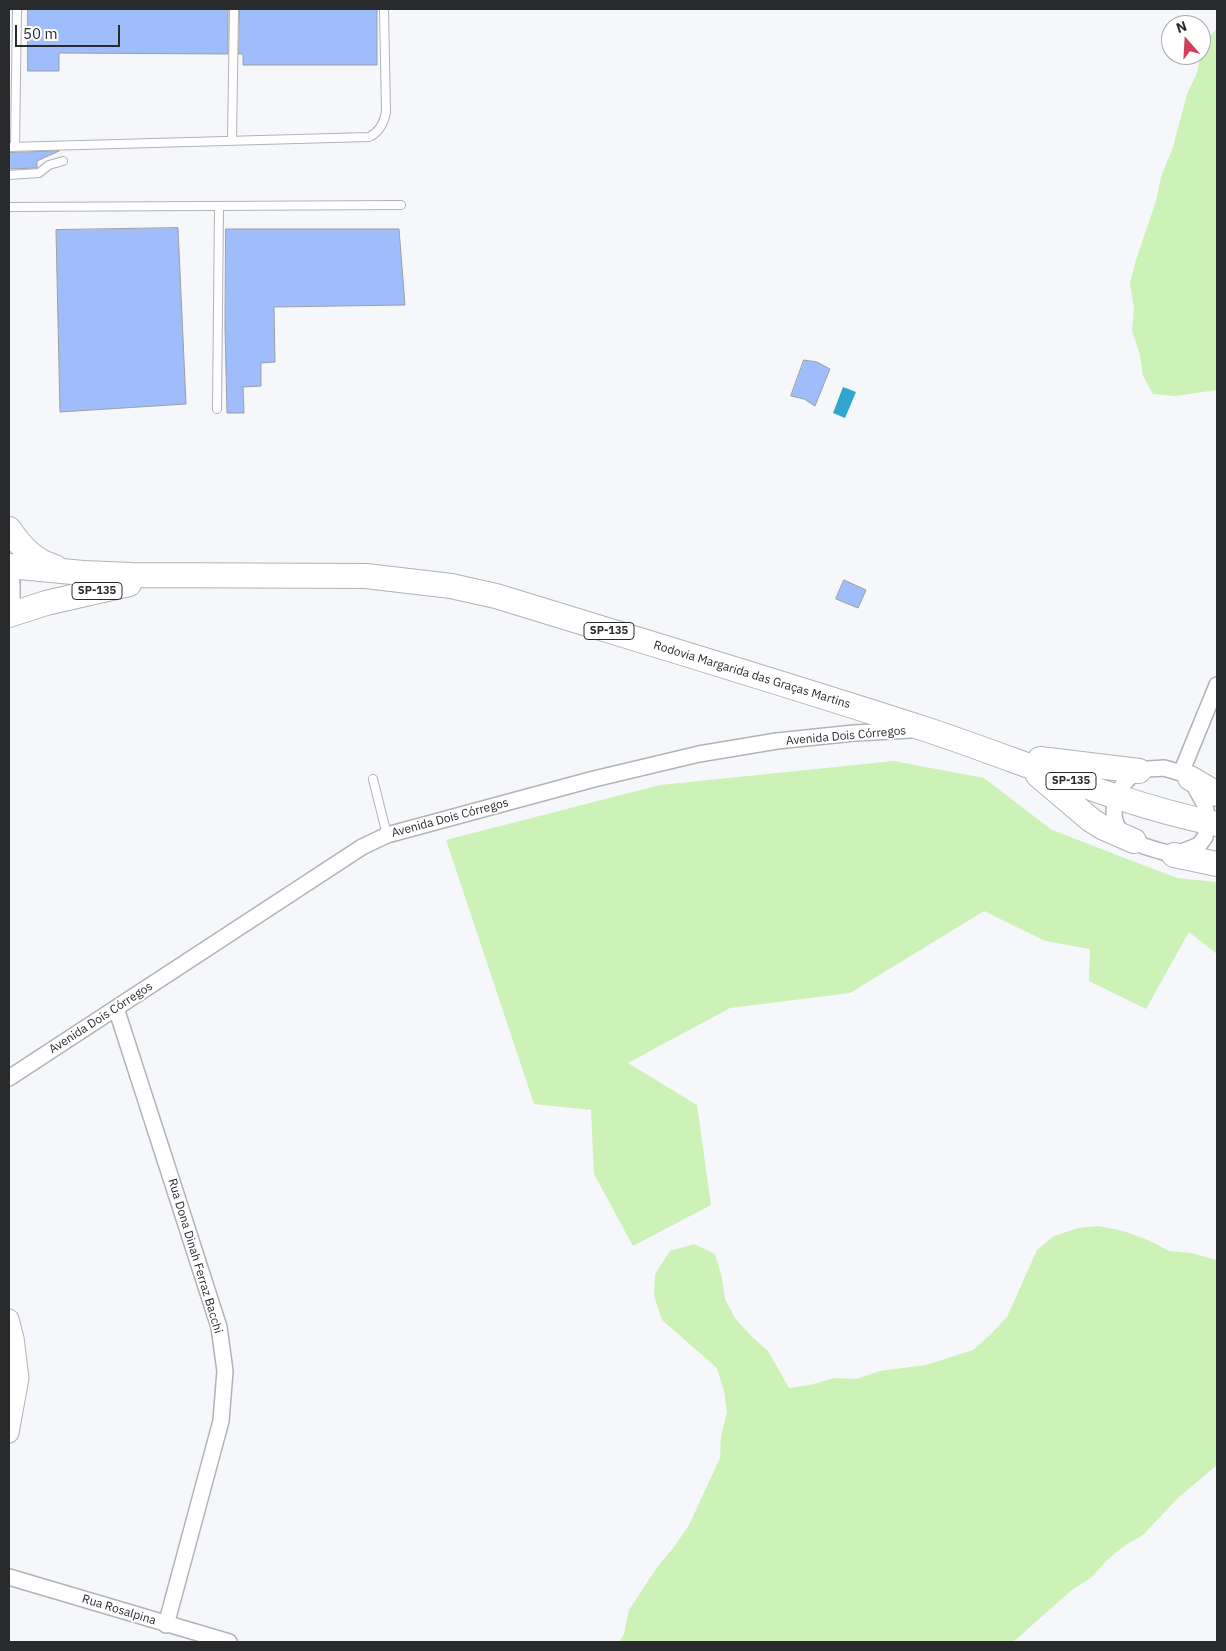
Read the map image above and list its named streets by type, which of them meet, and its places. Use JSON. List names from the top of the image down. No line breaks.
{"streets":{"main road":["SP-135","Rodovia Margarida das Graças Martins"],"street":["Avenida Dois Córregos","Rua Dona Dinah Ferraz Bacchi","Rua Rosalpina"]},"crossings":[["Rodovia Margarida das Graças Martins","Avenida Dois Córregos"],["Avenida Dois Córregos","Rua Dona Dinah Ferraz Bacchi"],["Rua Dona Dinah Ferraz Bacchi","Rua Rosalpina"]],"scale_bar":"50 m","north":"top"}
